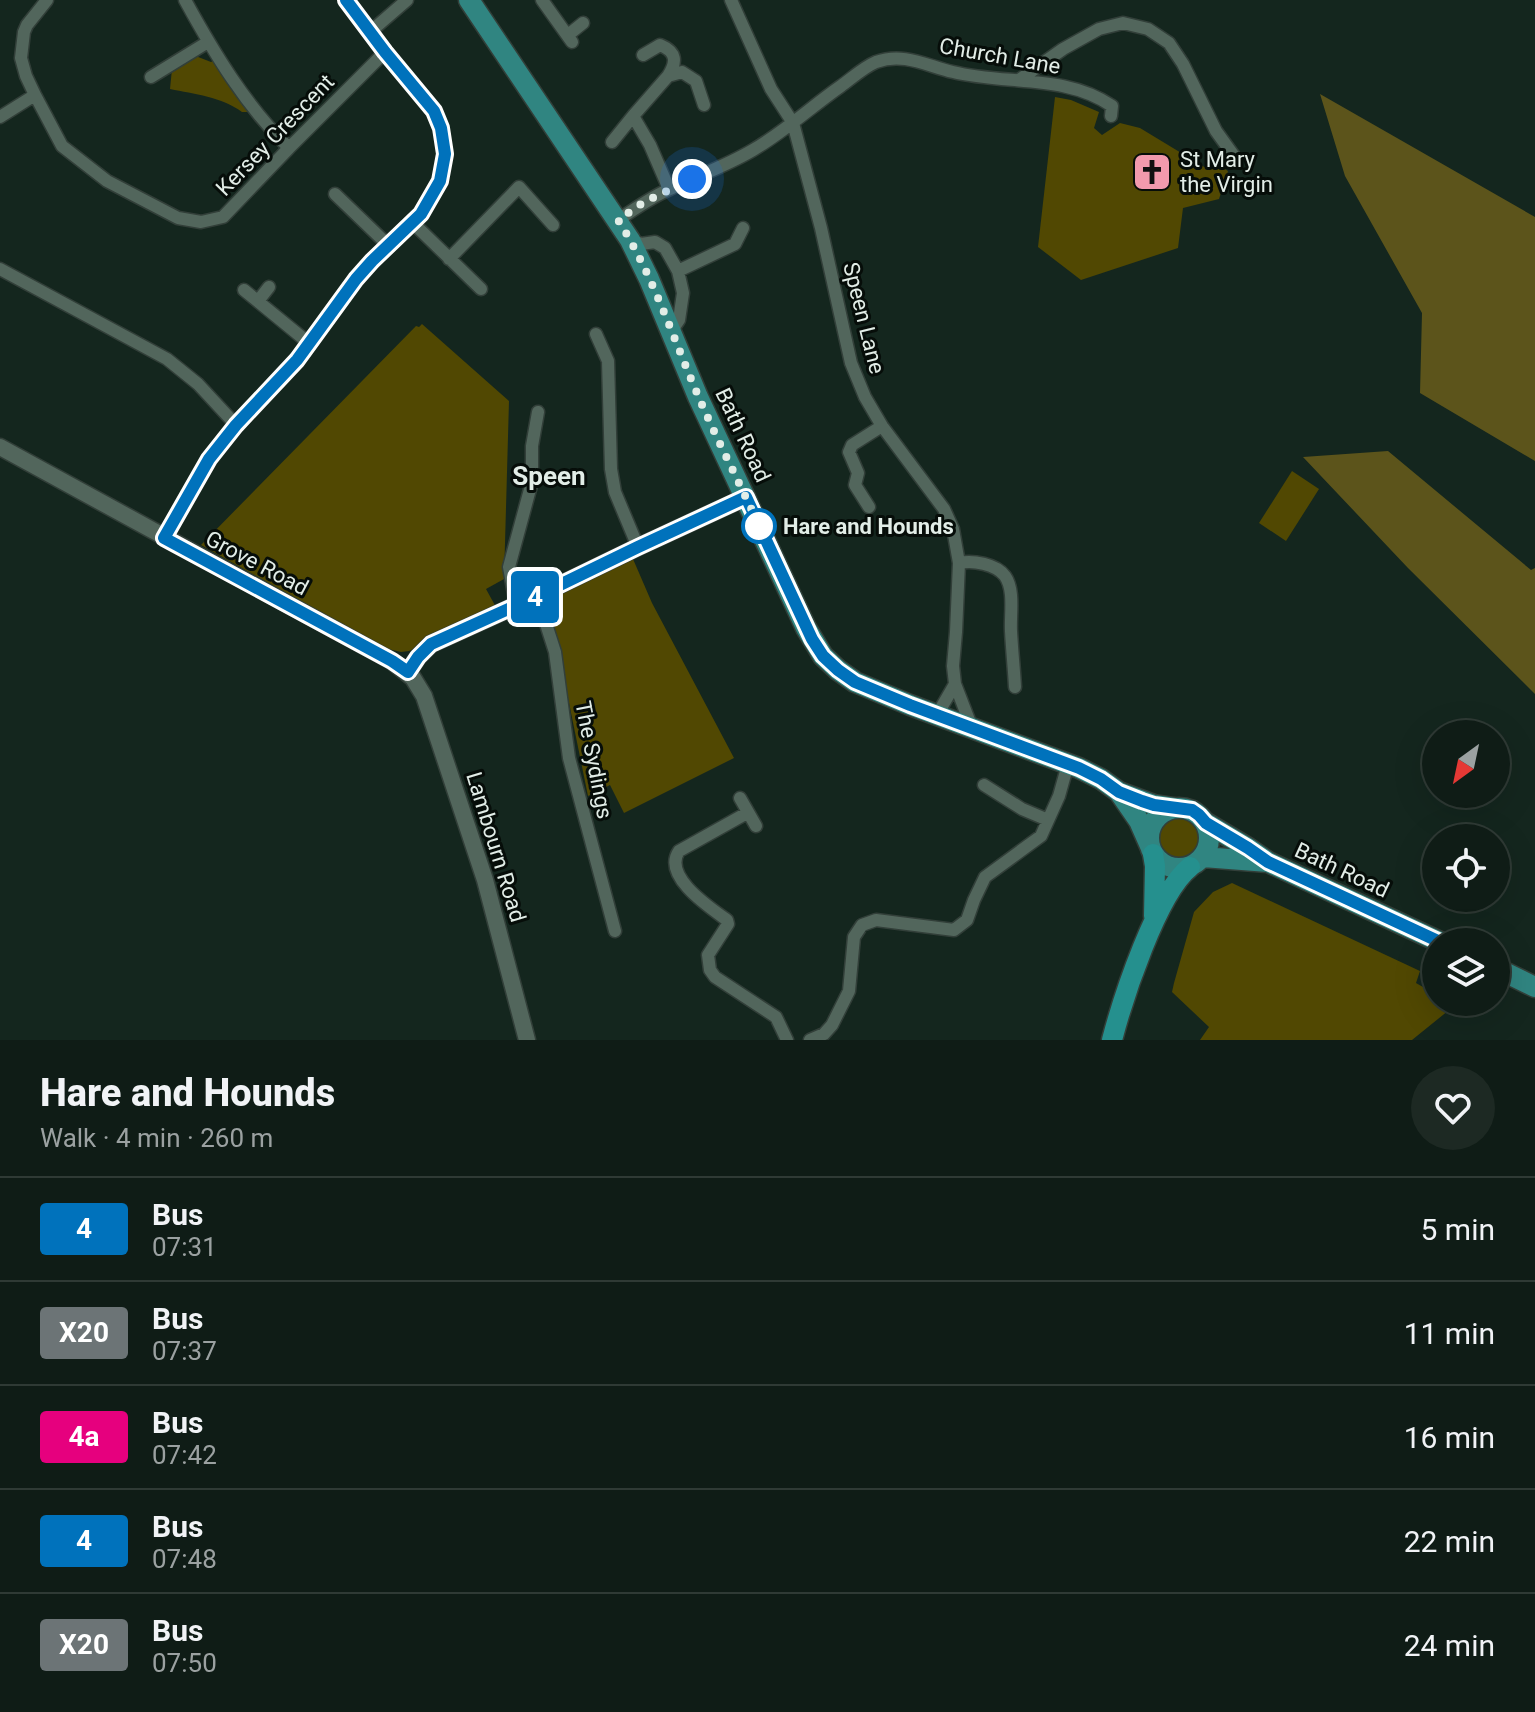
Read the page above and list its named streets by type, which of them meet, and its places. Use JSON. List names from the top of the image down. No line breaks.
{"streets":{"main road":["Bath Road"],"street":["Church Lane","Kersey Crescent","Speen Lane","Grove Road","The Sydings","Lambourn Road"]},"crossings":[["Church Lane","Speen Lane"],["Church Lane","Bath Road"],["Speen Lane","Bath Road"],["Grove Road","Lambourn Road"]],"districts":["Speen"],"places":{"church":["St Mary the Virgin"],"other":["Hare and Hounds"]},"lines":["bus line 4"],"north":"bottom left","page":{"on_map":"4","heading":["Hare and Hounds","Walk · 4 min · 260 m"],"list":[{"mark":"4","name":"Bus","note":"07:31","value":"5 min"},{"mark":"X20","name":"Bus","note":"07:37","value":"11 min"},{"mark":"4a","name":"Bus","note":"07:42","value":"16 min"},{"mark":"4","name":"Bus","note":"07:48","value":"22 min"},{"mark":"X20","name":"Bus","note":"07:50","value":"24 min"}]}}
